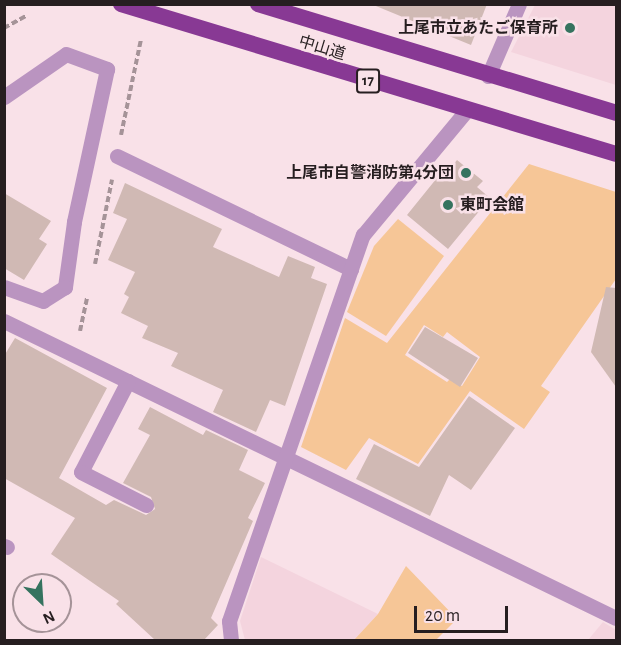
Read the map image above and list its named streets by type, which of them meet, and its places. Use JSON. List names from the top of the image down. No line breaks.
{"streets":{"highway":["中山道","17"]},"places":["上尾市立あたご保育所","上尾市自警消防第4分団","東町会館"],"scale_bar":"20 m","north":"bottom right"}
